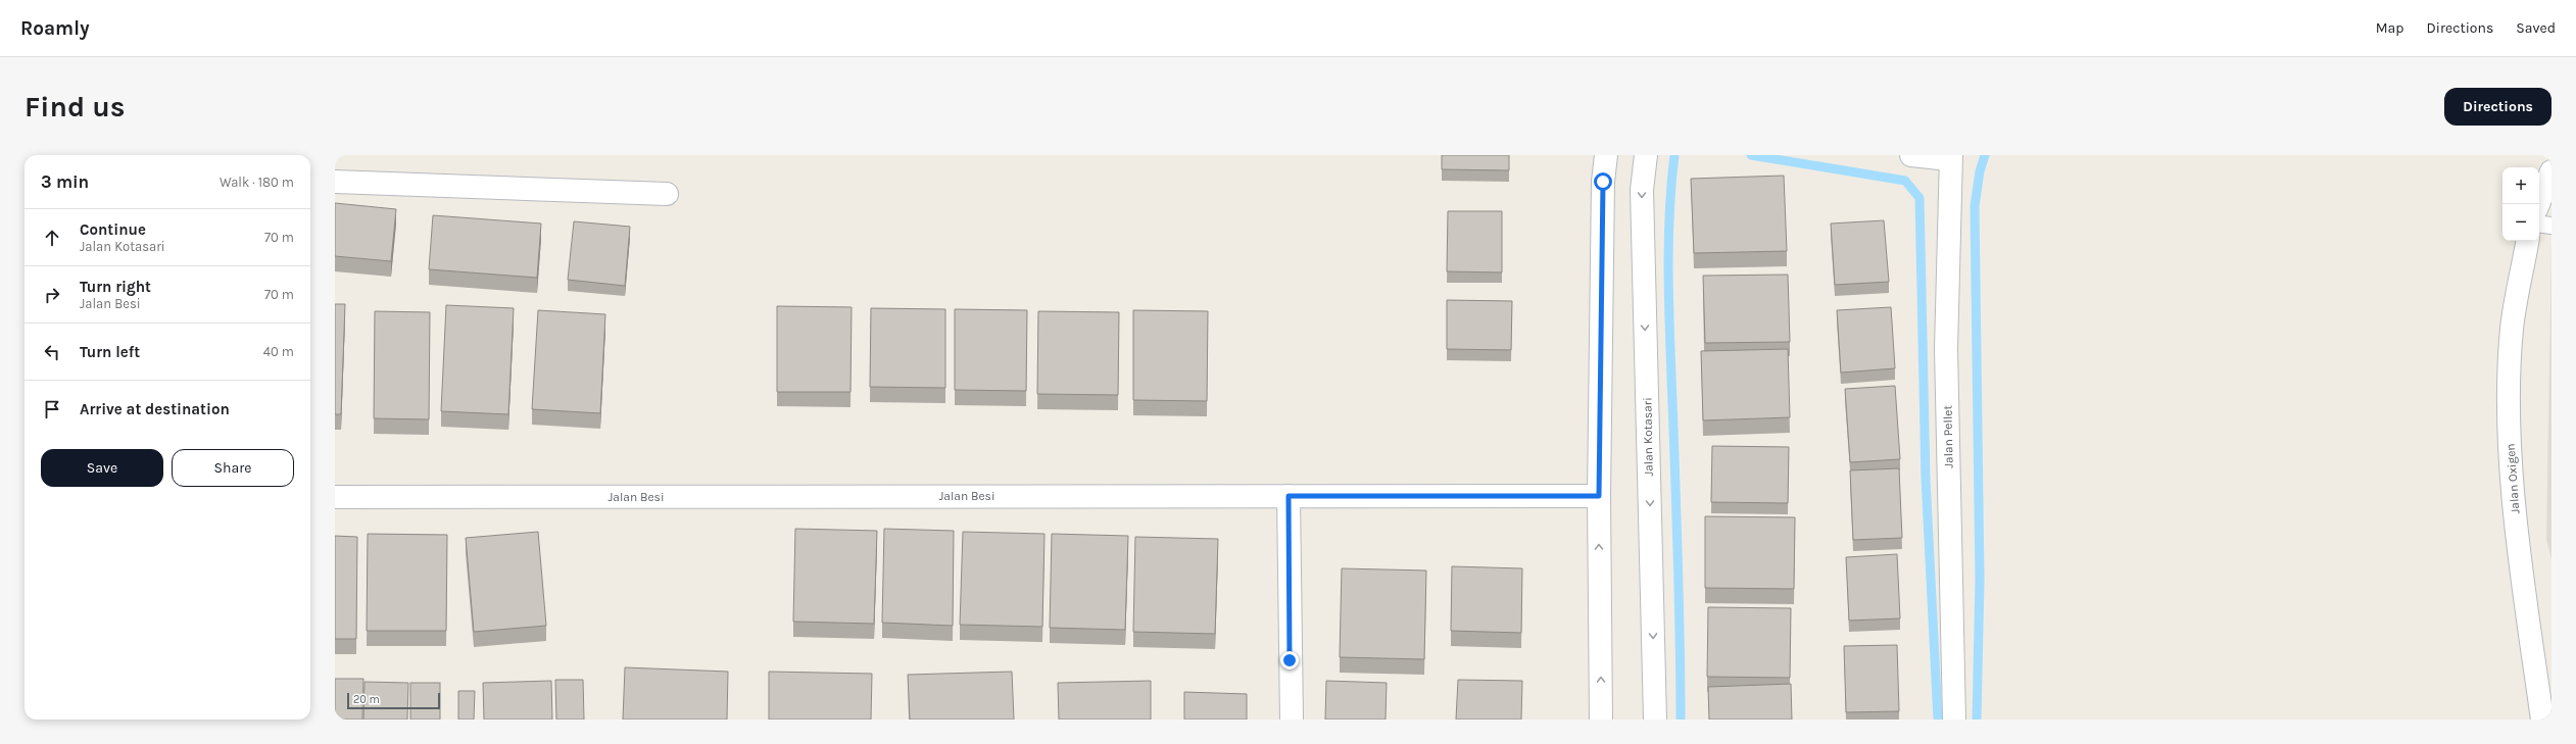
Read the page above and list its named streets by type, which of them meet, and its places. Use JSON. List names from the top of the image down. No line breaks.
{"streets":{"street":["Jalan Kotasari","Jalan Pellet","Jalan Oxigen","Jalan Besi"]},"scale_bar":"20 m","page":{"header":"Roamly","nav":["Map","Directions","Saved"],"buttons":["Directions",["Save","Share"]],"title":"Find us","heading":["3 min","Walk · 180 m"],"map_buttons":["+","−"],"list":[["Continue","Jalan Kotasari","70 m"],["Turn right","Jalan Besi","70 m"],["Turn left","40 m"],"Arrive at destination"],"scale":"20 m"}}
